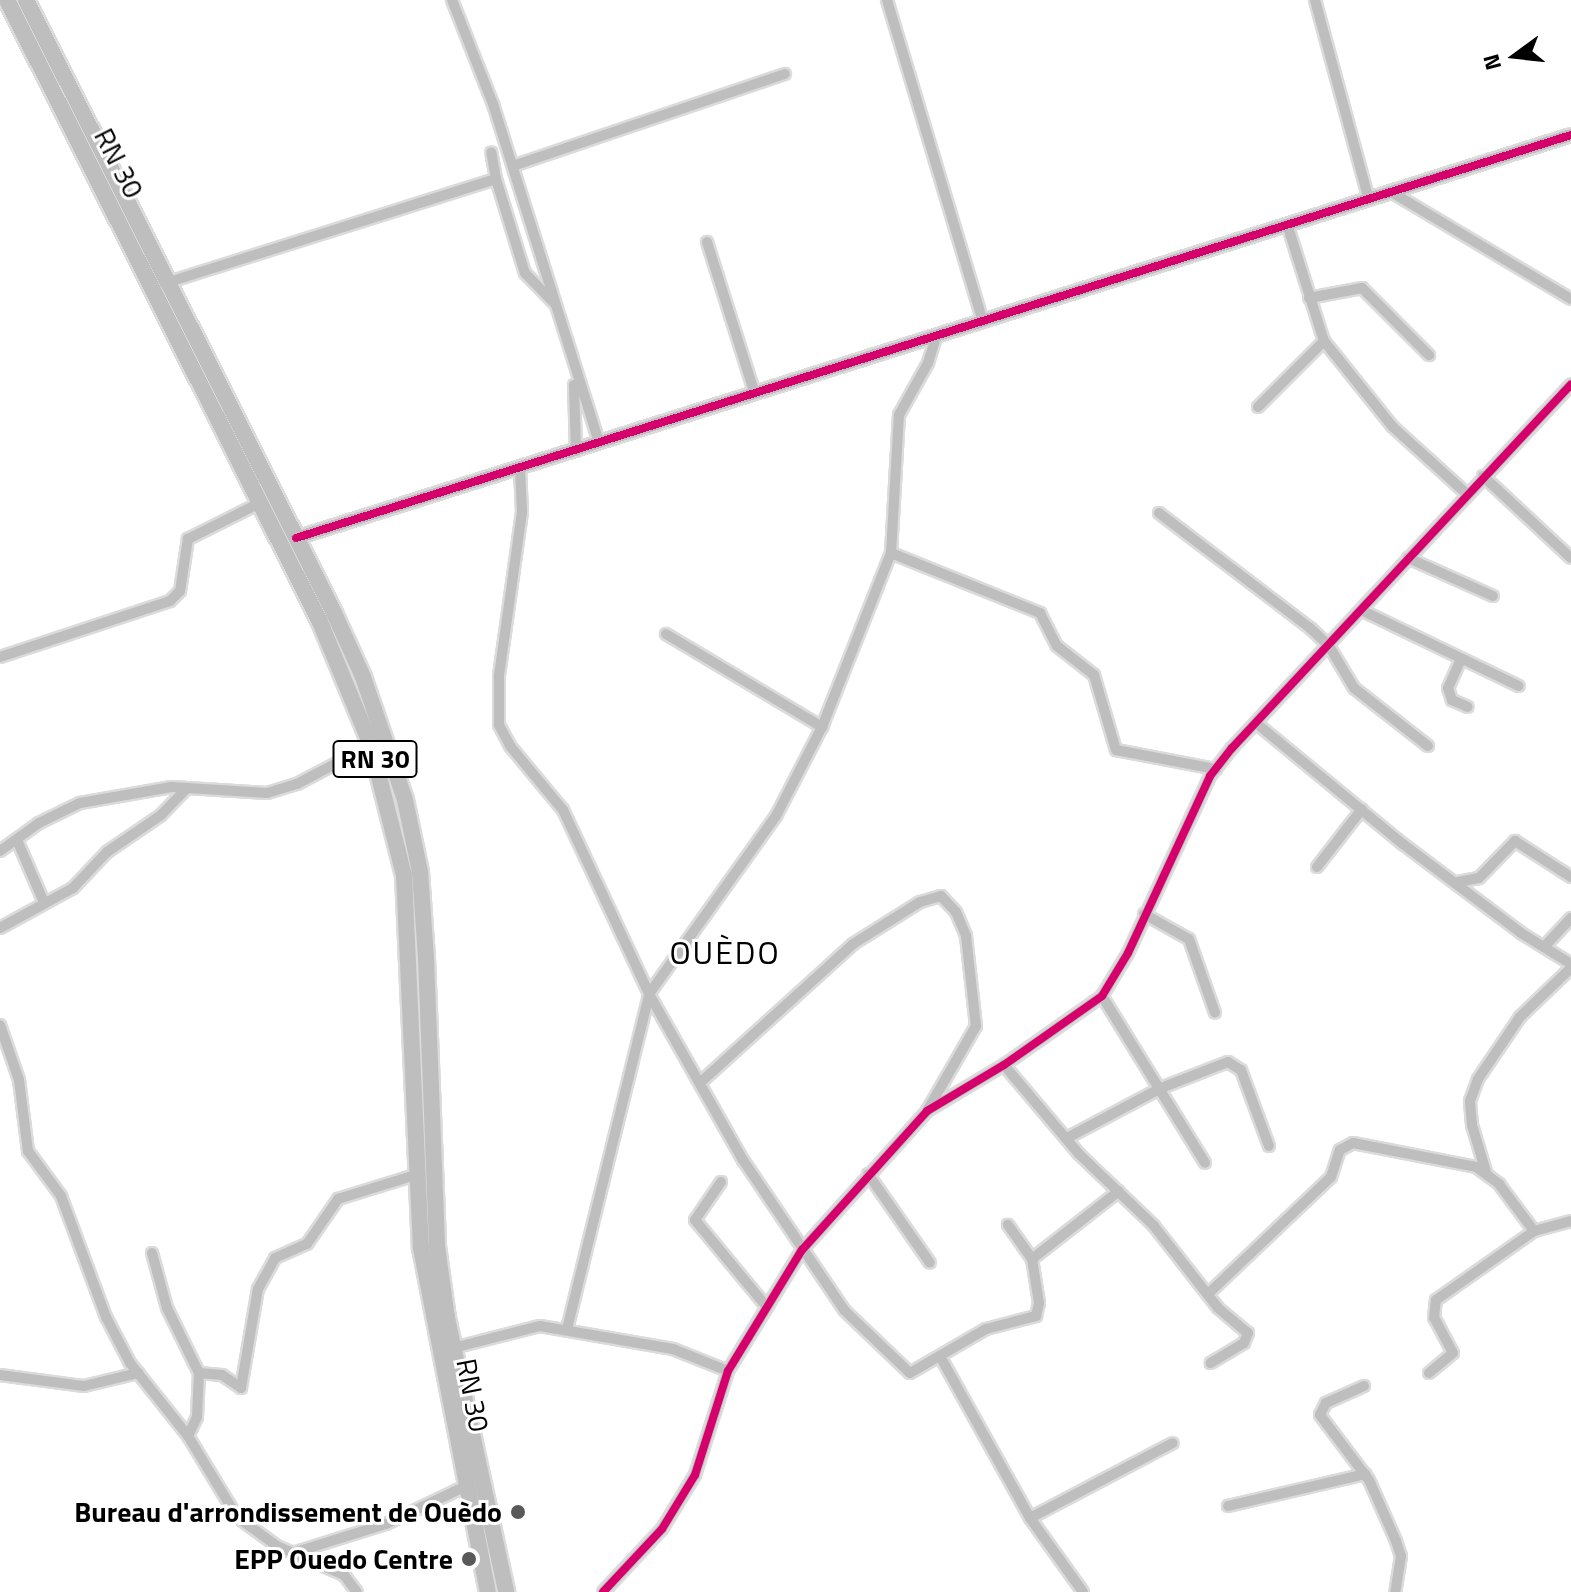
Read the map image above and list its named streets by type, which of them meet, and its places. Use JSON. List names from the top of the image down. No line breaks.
{"streets":{"main road":["RN 30"]},"districts":["OUÈDO"],"places":["Bureau d'arrondissement de Ouèdo","EPP Ouedo Centre"],"north":"left"}
